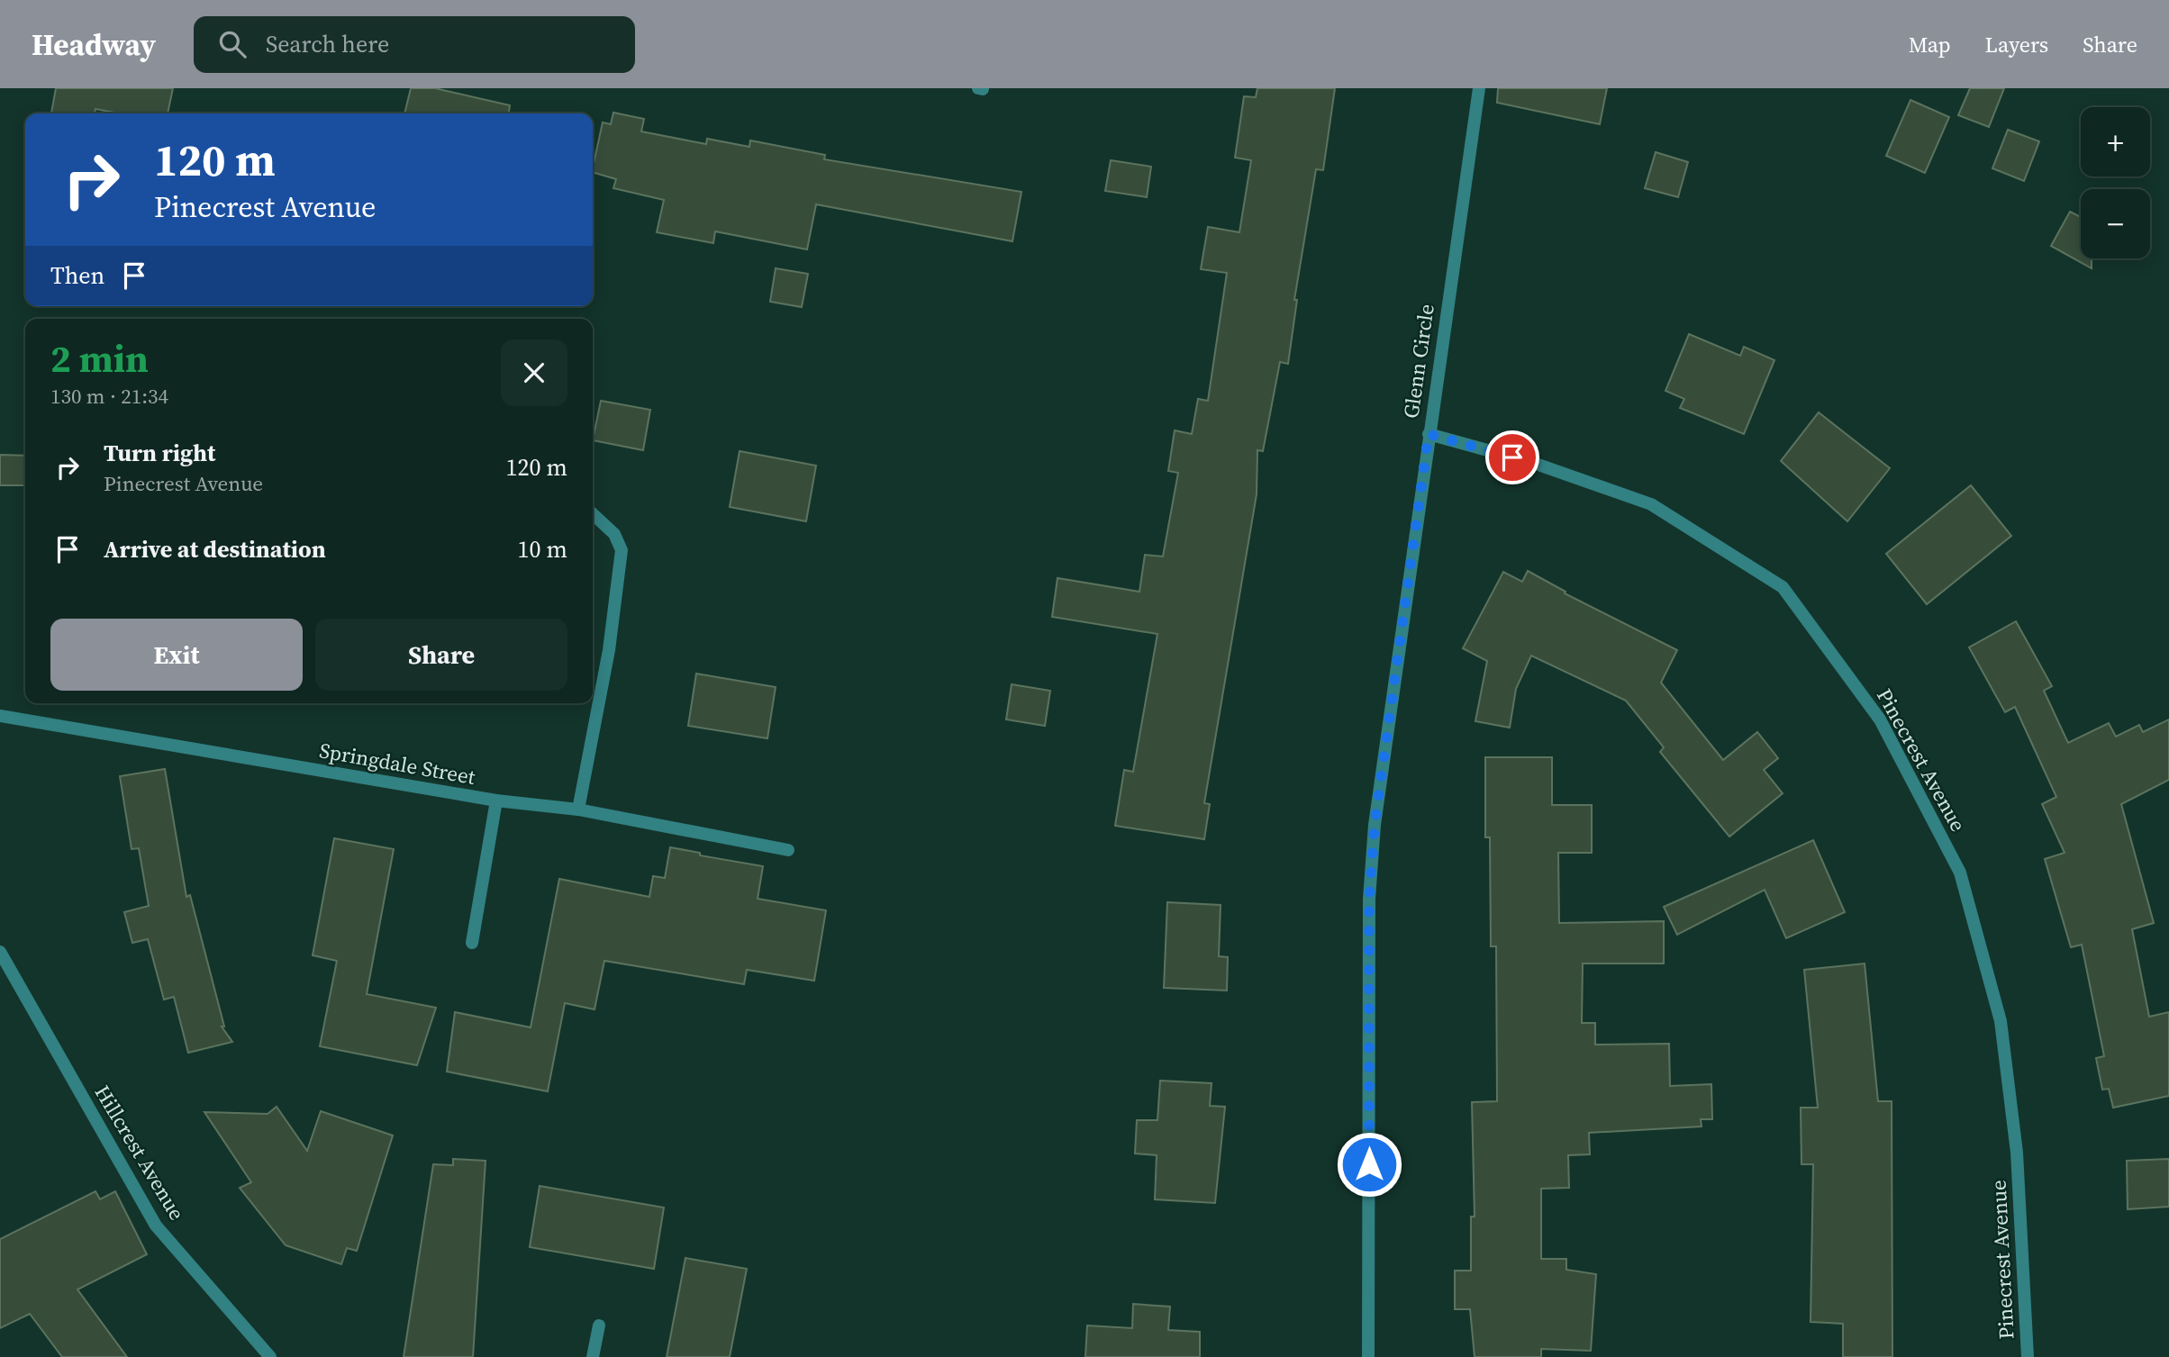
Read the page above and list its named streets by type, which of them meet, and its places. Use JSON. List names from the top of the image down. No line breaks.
{"streets":{"street":["Glenn Circle","Pinecrest Avenue","Springdale Street","Hillcrest Avenue"]},"crossings":[["Glenn Circle","Pinecrest Avenue"]],"page":{"header":"Headway","search":"Search here","nav":["Map","Layers","Share"],"map_buttons":["+","−"],"turn":["120 m","Pinecrest Avenue"],"then":"Then","heading":["2 min","130 m · 21:34"],"list":[{"name":"Turn right","note":"Pinecrest Avenue","value":"120 m"},{"name":"Arrive at destination","value":"10 m"}],"buttons":["Exit","Share"]}}
